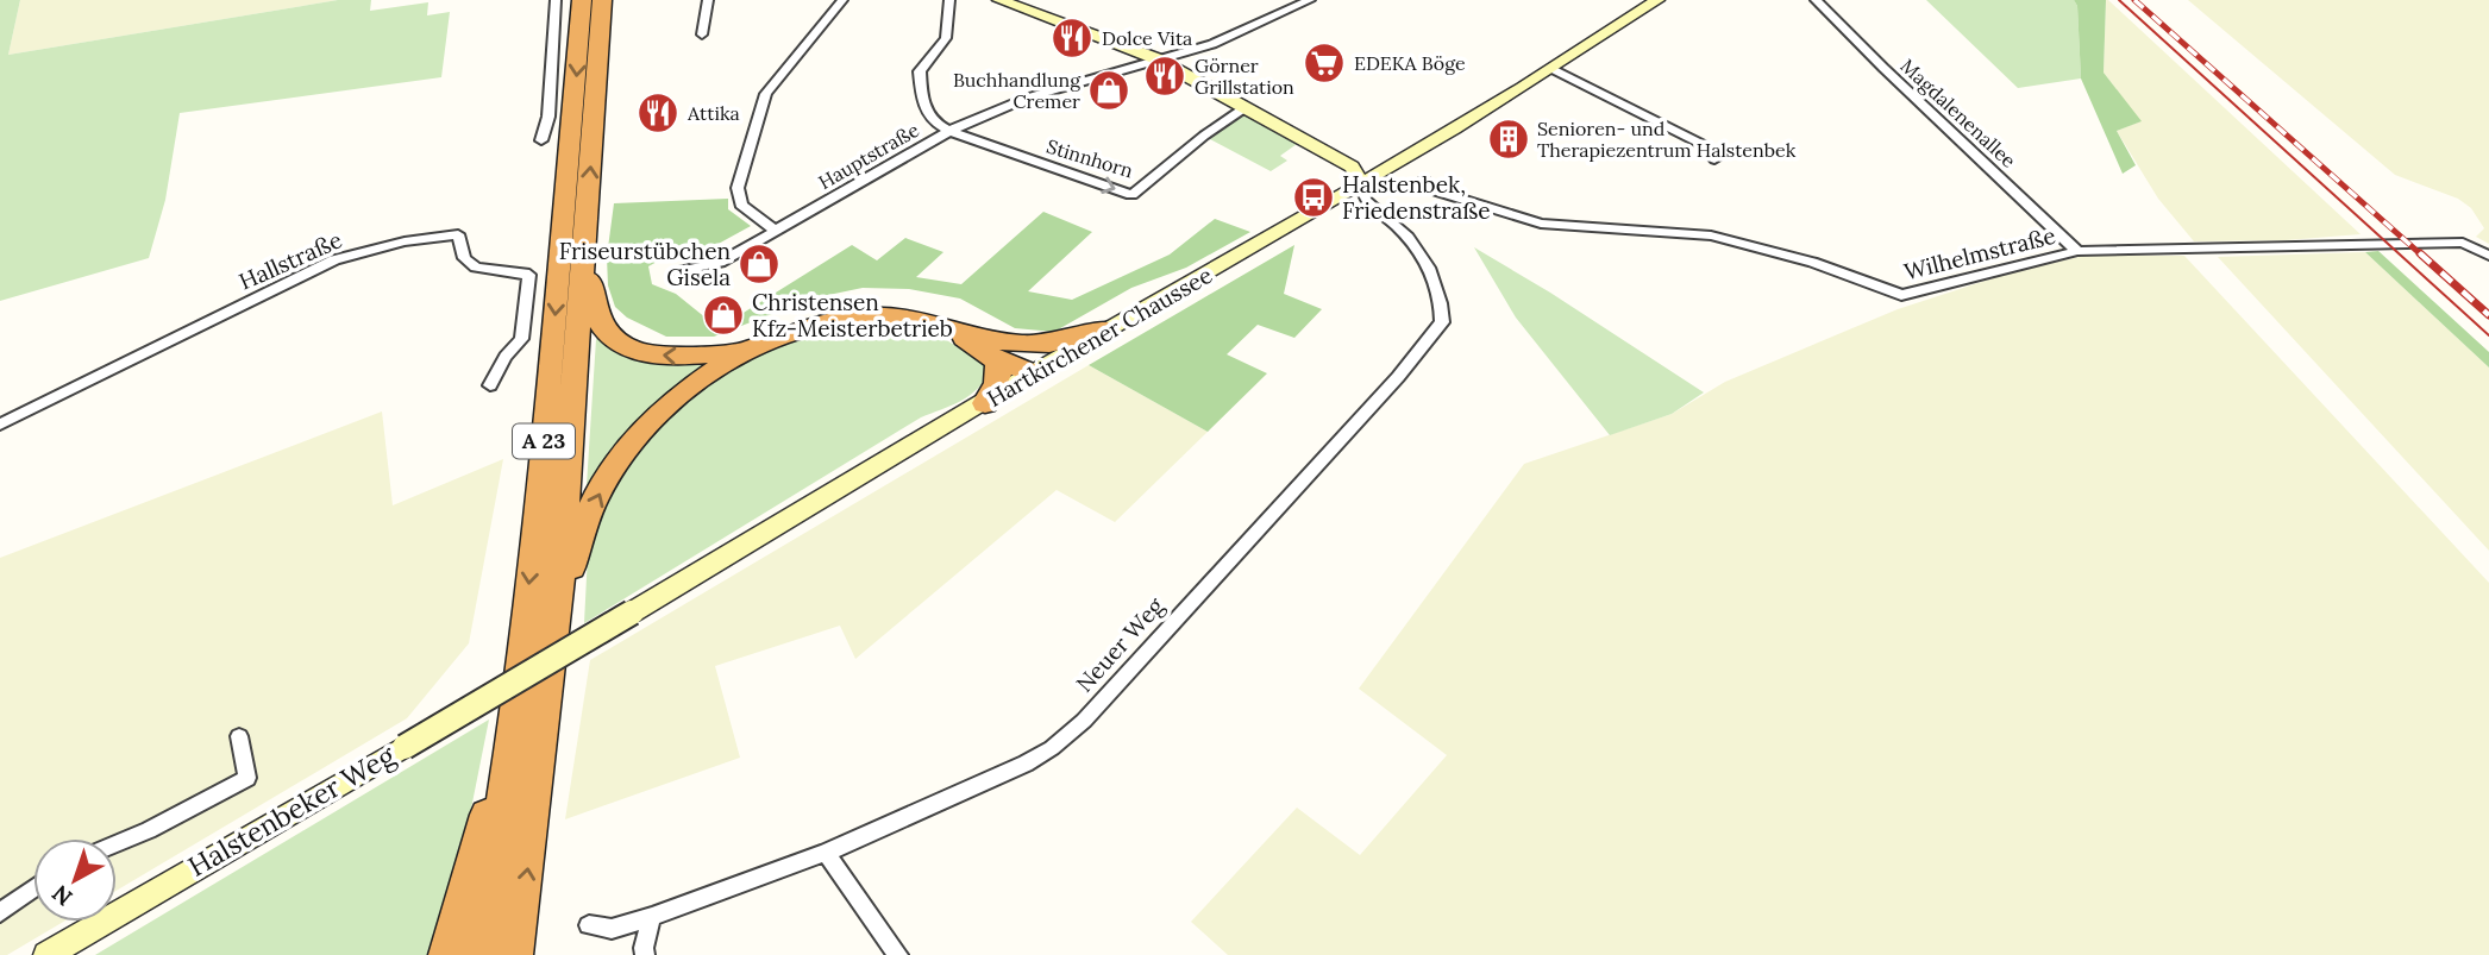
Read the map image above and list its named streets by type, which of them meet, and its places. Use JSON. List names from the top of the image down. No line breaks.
{"streets":{"highway":["A 23"],"main road":["Hartkirchener Chaussee","Halstenbeker Weg"],"street":["Magdalenenallee","Hauptstraße","Stinnhorn","Wilhelmstraße","Hallstraße","Neuer Weg"]},"crossings":[["Magdalenenallee","Wilhelmstraße"],["Hauptstraße","Stinnhorn"],["Hartkirchener Chaussee","Neuer Weg"],["Hartkirchener Chaussee","Halstenbeker Weg"]],"one_way":["Stinnhorn"],"places":{"restaurant":["Dolce Vita","Görner Grillstation","Attika"],"supermarket":["EDEKA Böge"],"shop":["Buchhandlung Cremer","Friseurstübchen Gisela","Christensen Kfz-Meisterbetrieb"],"building":["Senioren- und Therapiezentrum Halstenbek"],"bus stop":["Halstenbek, Friedenstraße"]},"north":"bottom left"}
